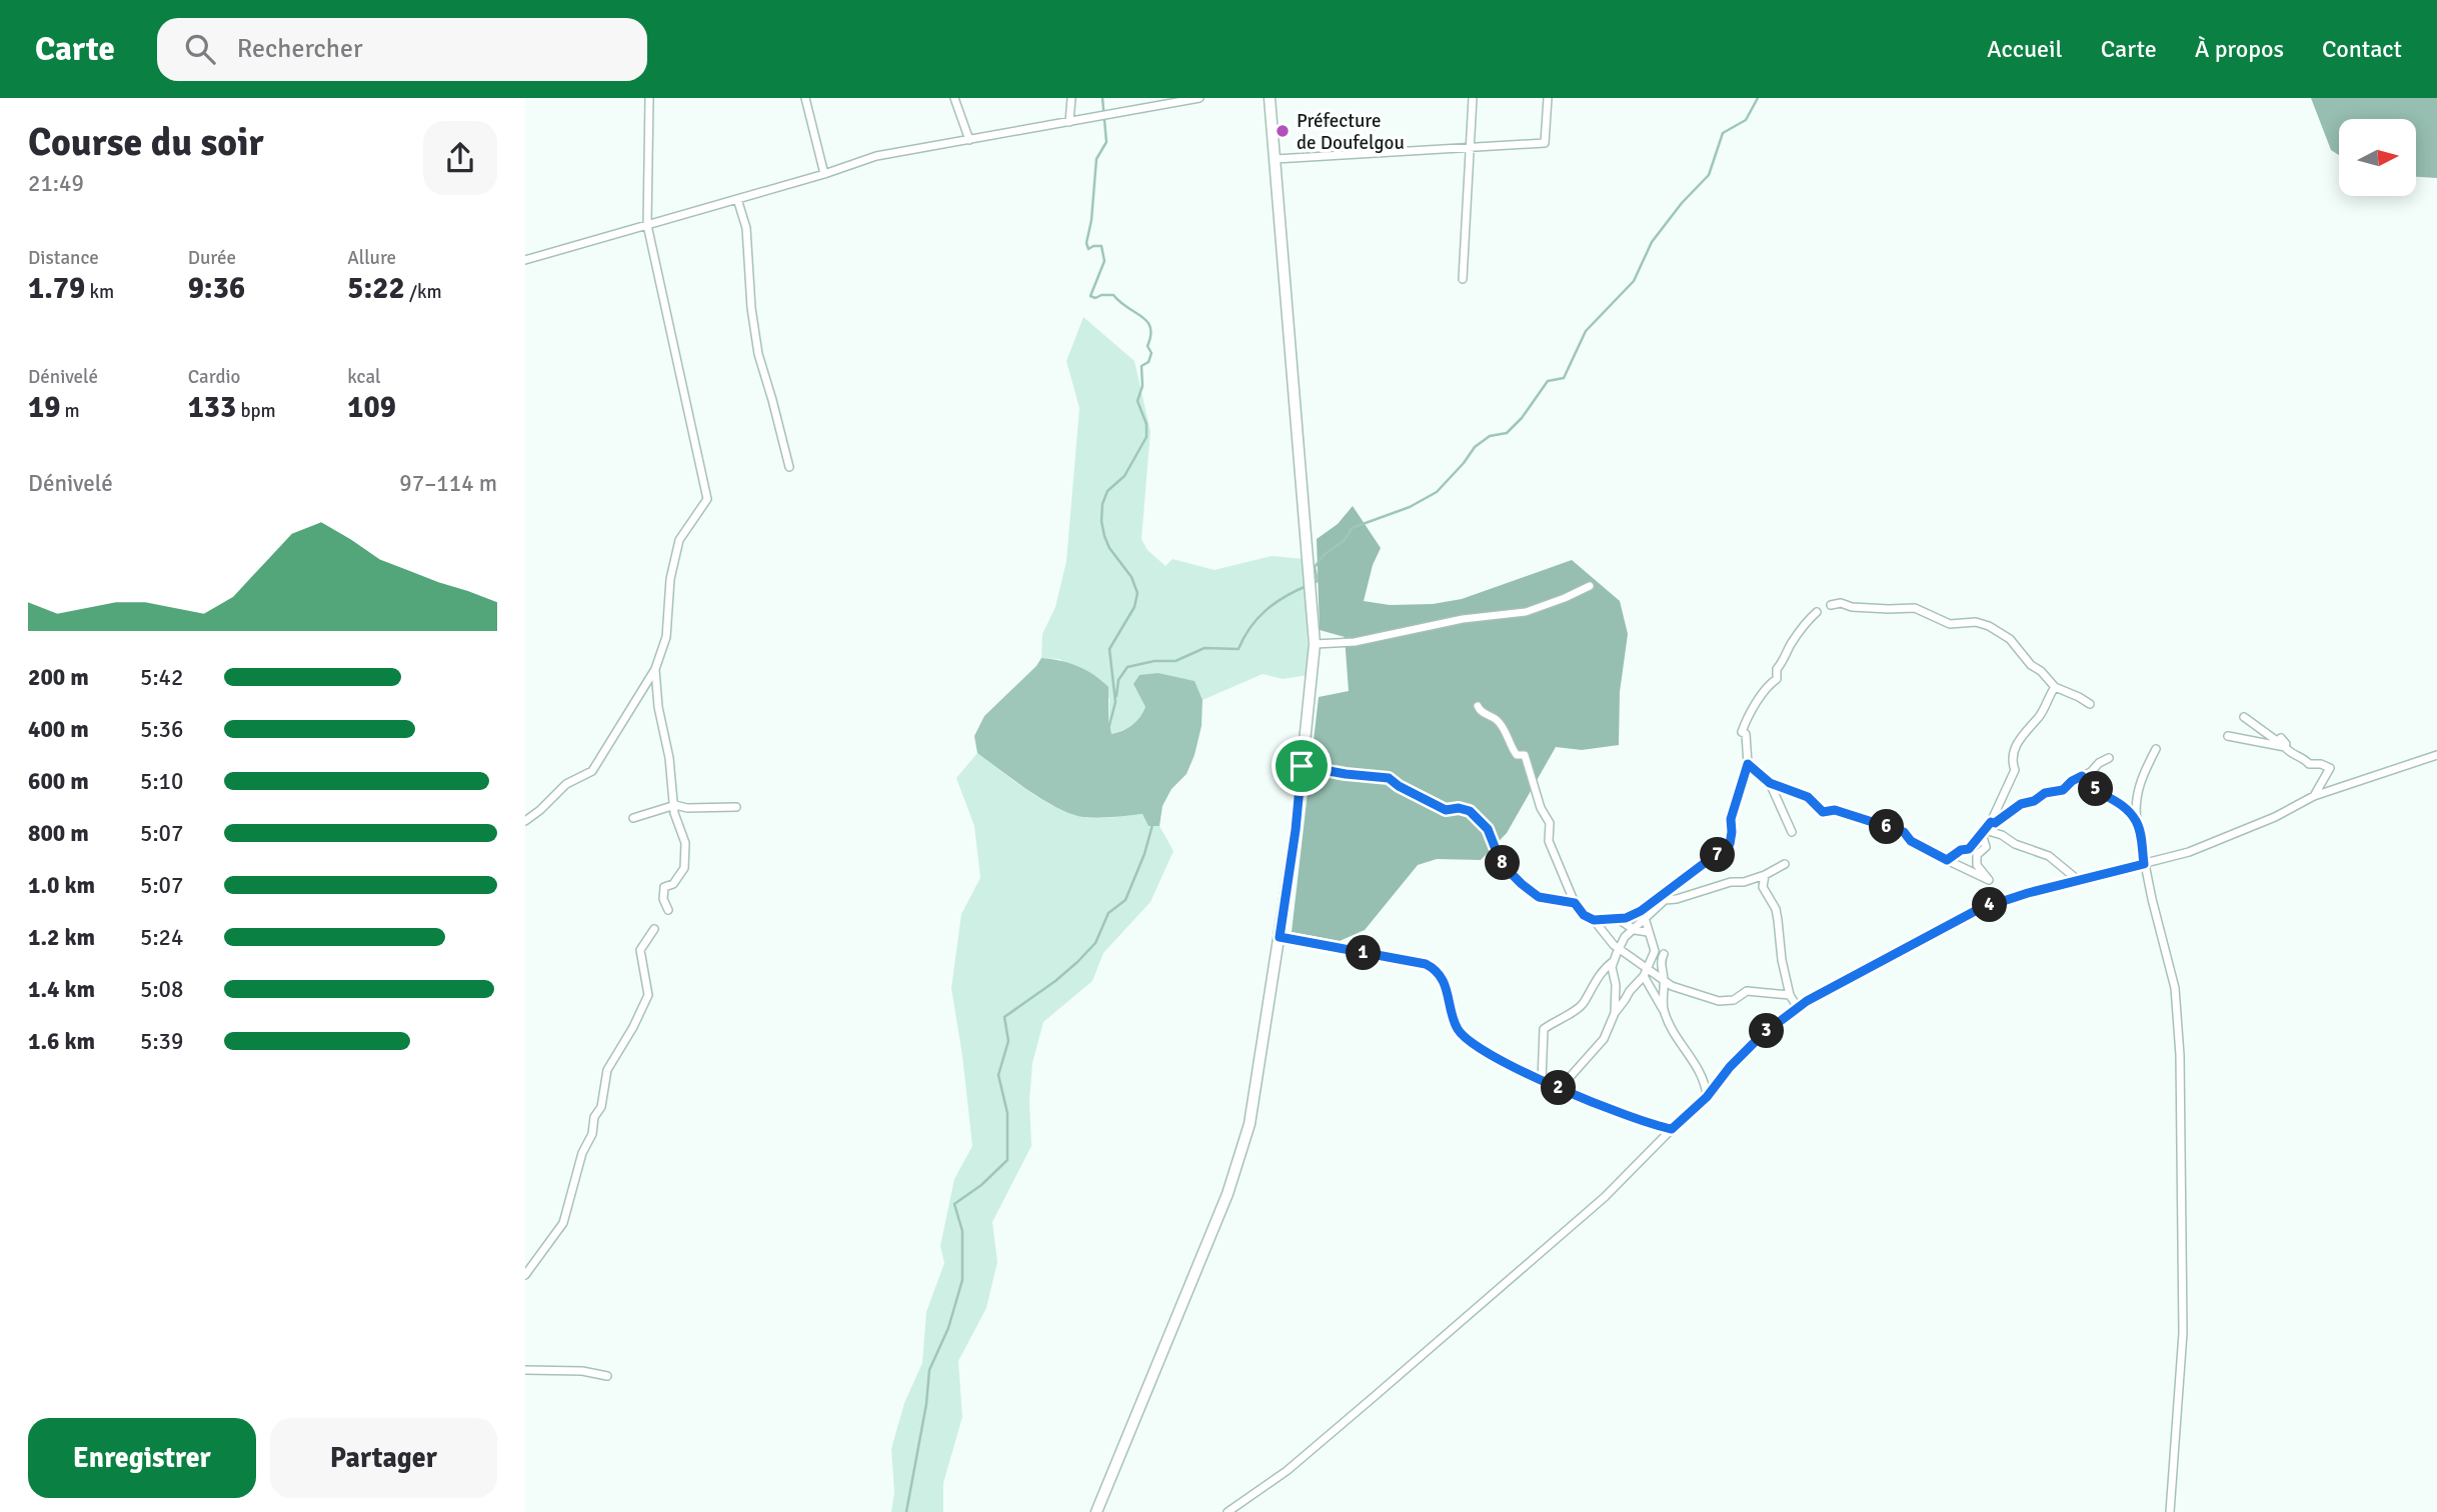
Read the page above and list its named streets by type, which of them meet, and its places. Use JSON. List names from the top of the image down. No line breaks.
{"places":["Préfecture de Doufelgou"],"north":"right","page":{"header":"Carte","search":"Rechercher","nav":["Accueil","Carte","À propos","Contact"],"heading":["Course du soir","21:49"],"stats":[["Distance","1.79 km"],["Durée","9:36"],["Allure","5:22 /km"],["Dénivelé","19 m"],["Cardio","133 bpm"],["kcal","109"]],"chart":["Dénivelé","97–114 m"],"list":[{"name":"200 m","note":"5:42"},{"name":"400 m","note":"5:36"},{"name":"600 m","note":"5:10"},{"name":"800 m","note":"5:07"},{"name":"1.0 km","note":"5:07"},{"name":"1.2 km","note":"5:24"},{"name":"1.4 km","note":"5:08"},{"name":"1.6 km","note":"5:39"}],"pins":["5","6","7","8","4","1","3","2"],"buttons":["Enregistrer","Partager"]}}
